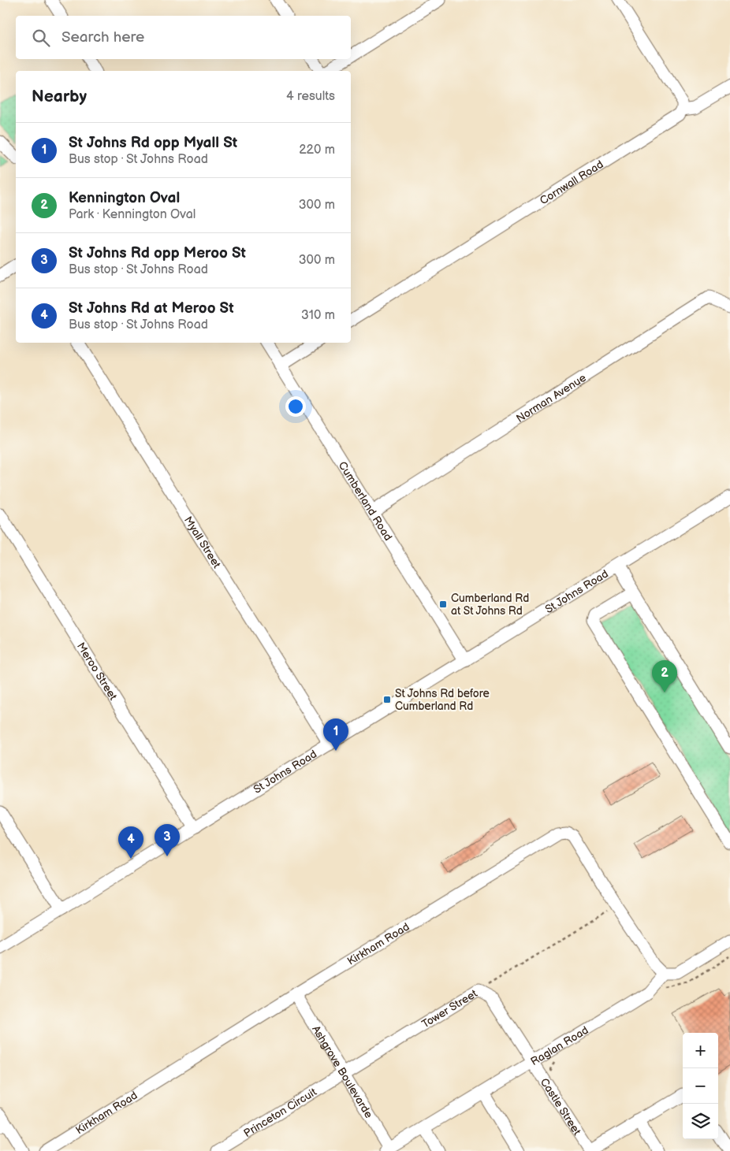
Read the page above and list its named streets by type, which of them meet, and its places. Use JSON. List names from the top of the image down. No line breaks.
{"streets":{"street":["Cornwall Road","Norman Avenue","Cumberland Road","Myall Street","St Johns Road","Meroo Street","Kirkham Road","Tower Street","Raglan Road","Ashgrove Boulevarde","Castle Street","Princeton Circuit"]},"crossings":[["Norman Avenue","Cumberland Road"],["Cumberland Road","St Johns Road"],["Myall Street","St Johns Road"],["St Johns Road","Meroo Street"],["Kirkham Road","Raglan Road"],["Kirkham Road","Ashgrove Boulevarde"],["Tower Street","Raglan Road"],["Tower Street","Ashgrove Boulevarde"],["Tower Street","Castle Street"],["Tower Street","Princeton Circuit"],["Raglan Road","Ashgrove Boulevarde"],["Raglan Road","Castle Street"],["Ashgrove Boulevarde","Princeton Circuit"]],"places":{"transit":["Cumberland Rd at St Johns Rd","St Johns Rd before Cumberland Rd"]},"page":{"search":"Search here","heading":["Nearby","4 results"],"list":[{"mark":"1","name":"St Johns Rd opp Myall St","note":"Bus stop · St Johns Road","value":"220 m"},{"mark":"2","name":"Kennington Oval","note":"Park · Kennington Oval","value":"300 m"},{"mark":"3","name":"St Johns Rd opp Meroo St","note":"Bus stop · St Johns Road","value":"300 m"},{"mark":"4","name":"St Johns Rd at Meroo St","note":"Bus stop · St Johns Road","value":"310 m"}],"pins":["2","1","3","4"],"map_buttons":["+","−"]}}
